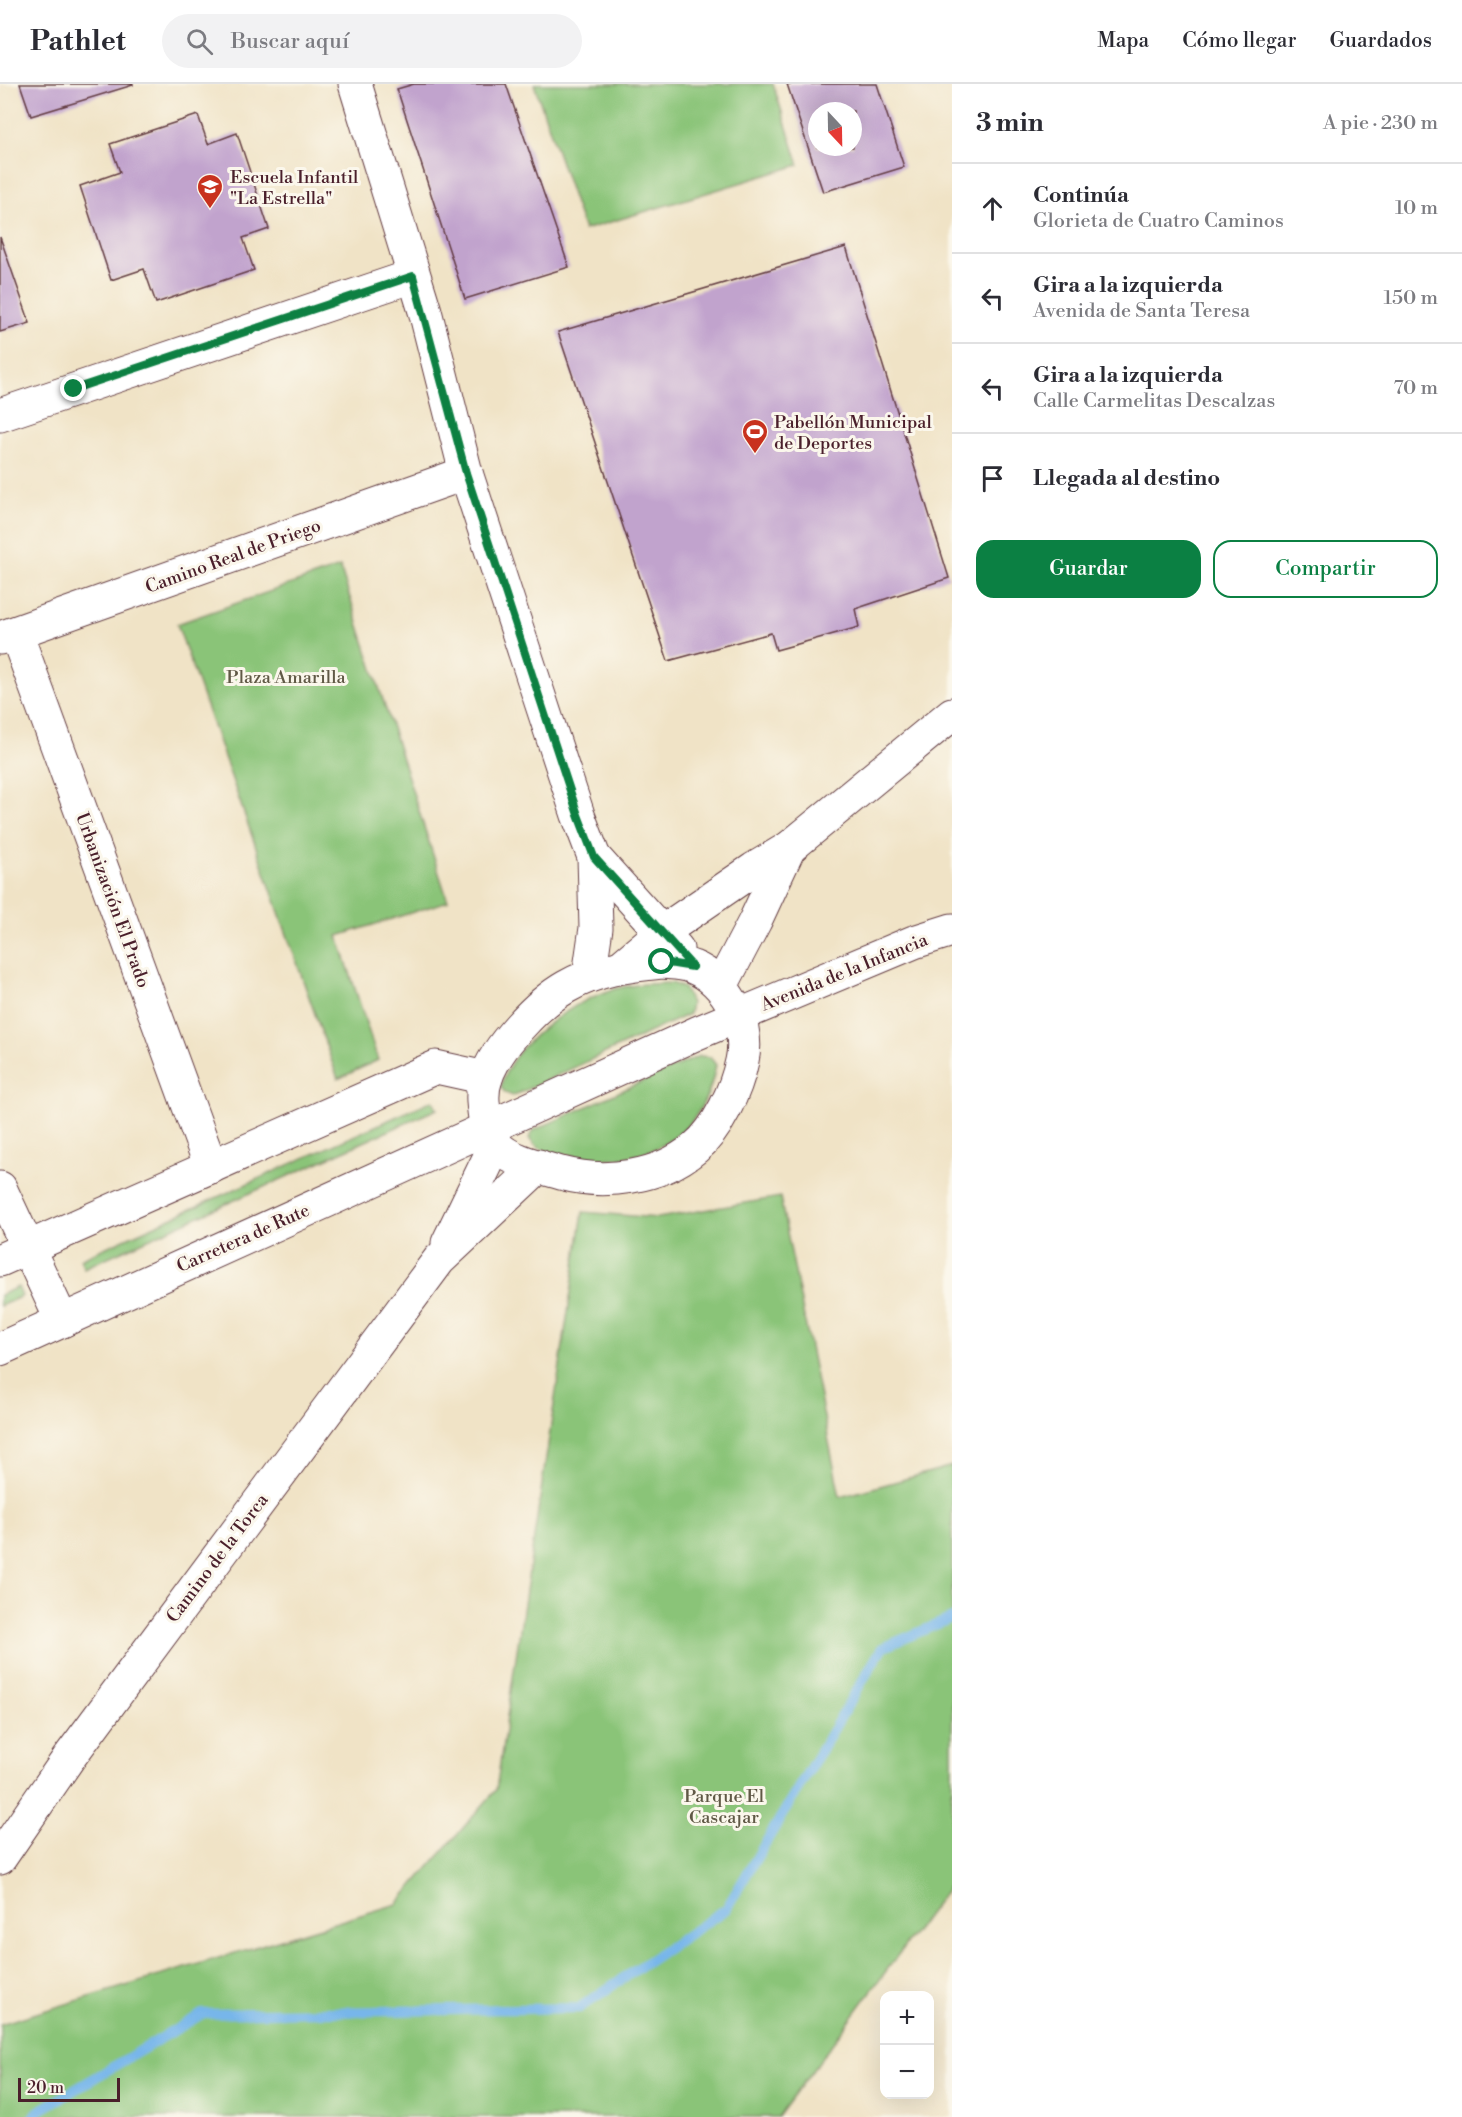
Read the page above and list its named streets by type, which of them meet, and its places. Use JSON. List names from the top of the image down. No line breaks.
{"streets":{"street":["Camino Real de Priego","Urbanización El Prado","Avenida de la Infancia","Carretera de Rute","Camino de la Torca"]},"crossings":[["Camino Real de Priego","Urbanización El Prado"],["Avenida de la Infancia","Carretera de Rute"],["Avenida de la Infancia","Camino de la Torca"],["Carretera de Rute","Camino de la Torca"]],"parks":["Plaza Amarilla","Parque El Cascajar"],"places":{"school or university":["Escuela Infantil \"La Estrella\""],"sports":["Pabellón Municipal de Deportes"]},"scale_bar":"20 m","north":"bottom","page":{"header":"Pathlet","search":"Buscar aquí","nav":["Mapa","Cómo llegar","Guardados"],"heading":["3 min","A pie · 230 m"],"list":[["Continúa","Glorieta de Cuatro Caminos","10 m"],["Gira a la izquierda","Avenida de Santa Teresa","150 m"],["Gira a la izquierda","Calle Carmelitas Descalzas","70 m"],"Llegada al destino"],"buttons":["Guardar","Compartir"],"map_buttons":["+","−"],"scale":"20 m"}}
